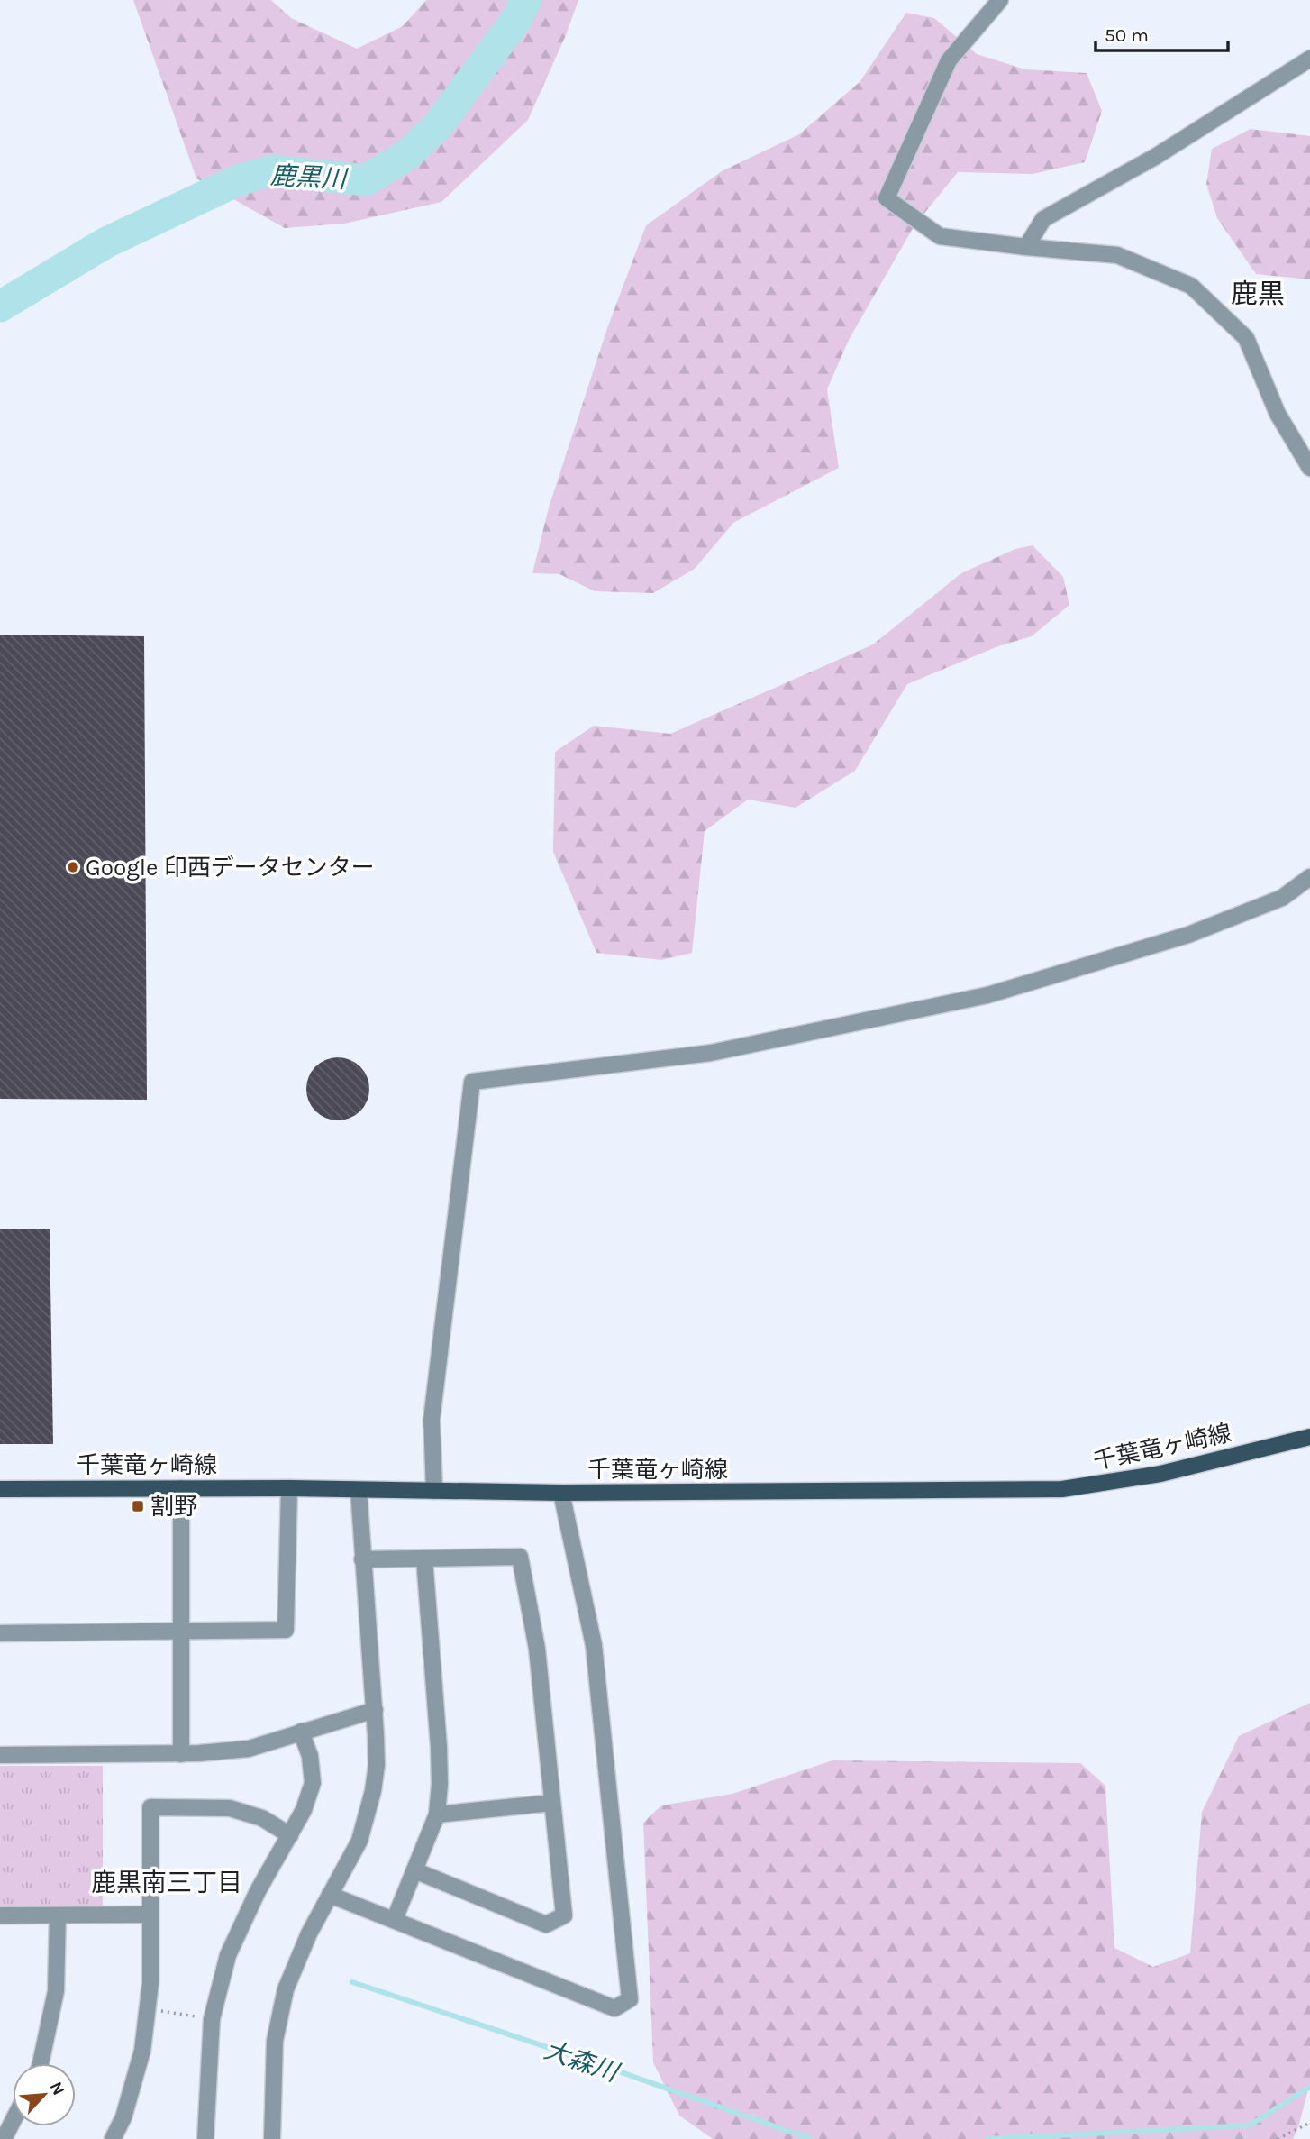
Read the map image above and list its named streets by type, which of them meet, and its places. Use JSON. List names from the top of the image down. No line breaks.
{"streets":{"main road":["千葉竜ヶ崎線"]},"districts":["鹿黒","鹿黒南三丁目"],"water":["鹿黒川","大森川"],"places":{"other":["Google 印西データセンター"],"transit":["割野"]},"scale_bar":"50 m","north":"top right"}
